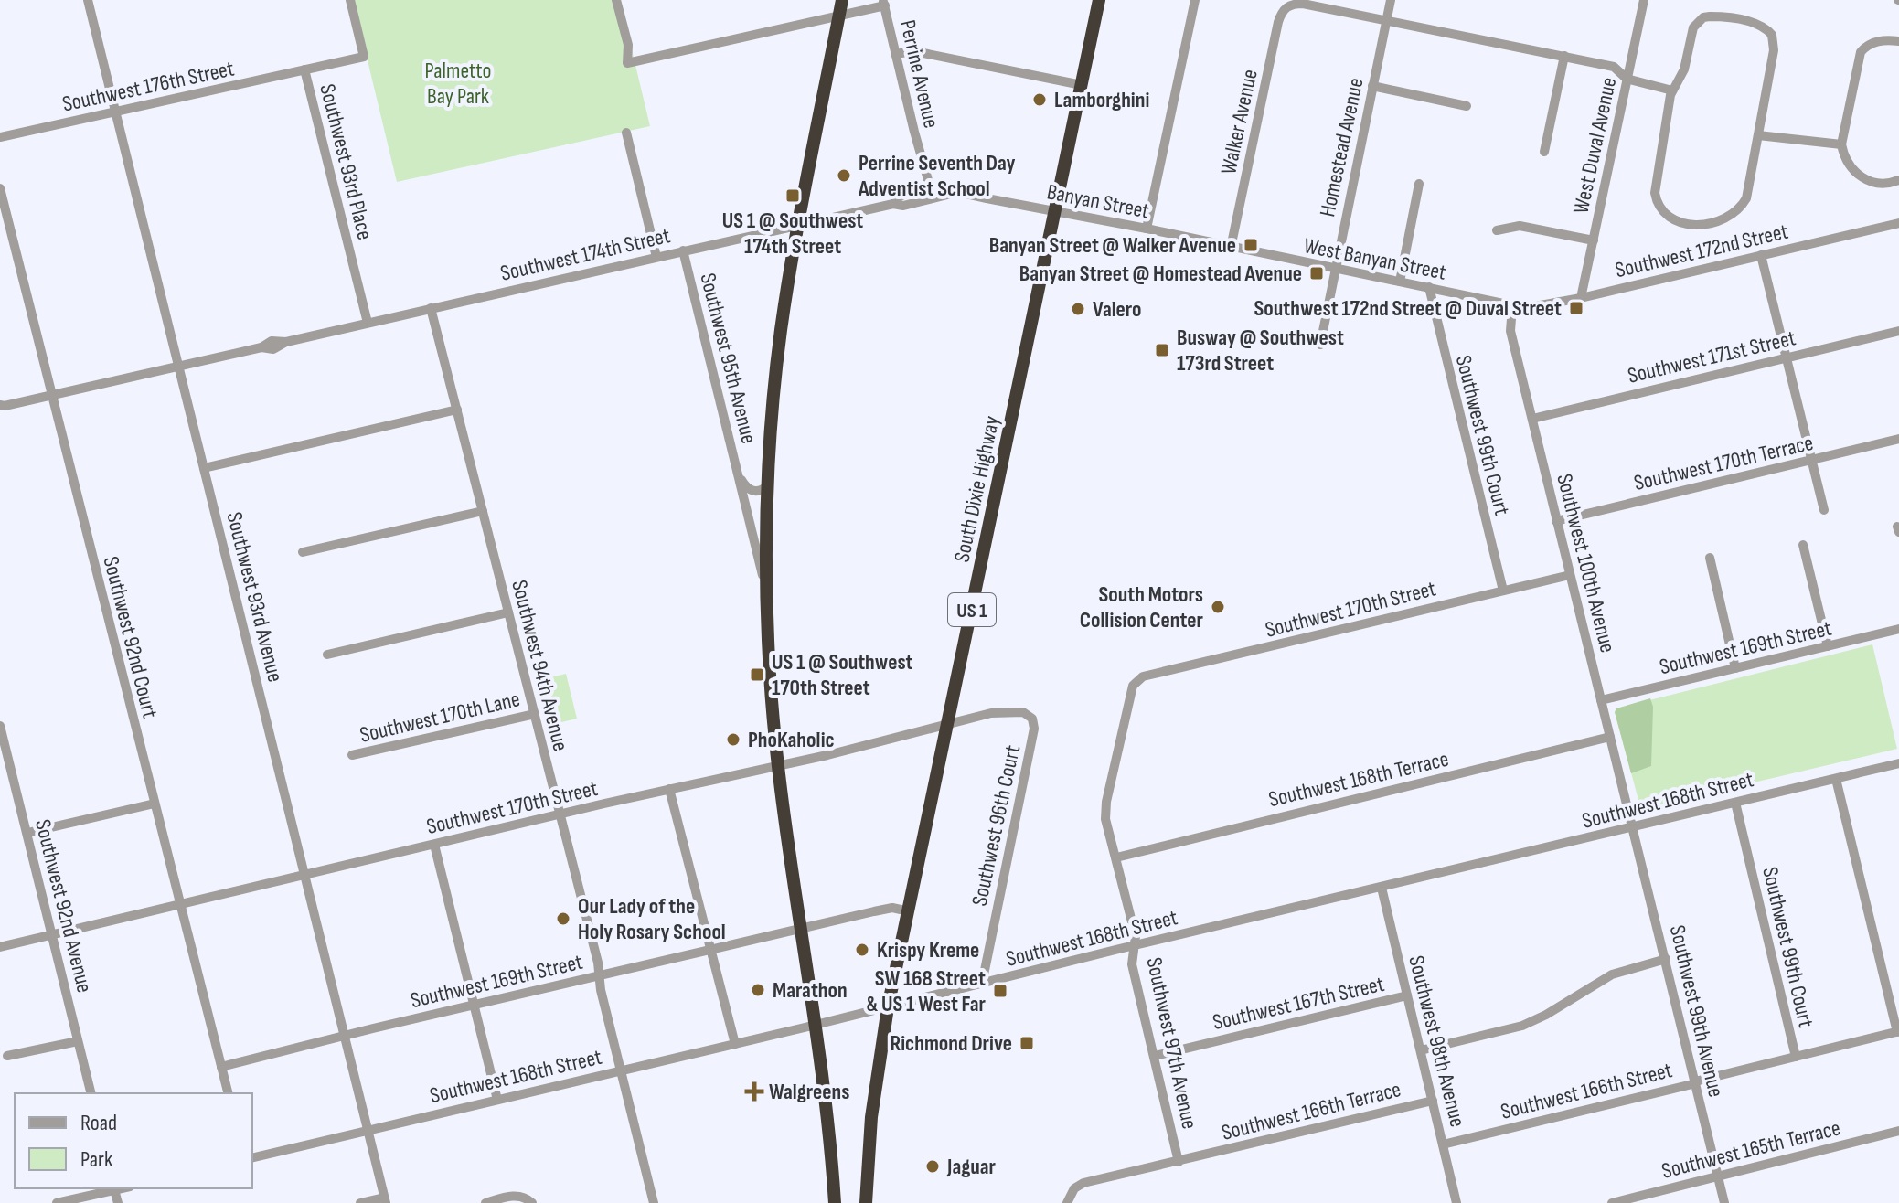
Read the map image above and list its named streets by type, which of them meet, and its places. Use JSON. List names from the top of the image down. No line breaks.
{"streets":{"highway":["South Dixie Highway","US 1"],"street":["Perrine Avenue","Southwest 176th Street","Walker Avenue","West Duval Avenue","Homestead Avenue","Southwest 93rd Place","Banyan Street","Southwest 172nd Street","Southwest 174th Street","West Banyan Street","Southwest 171st Street","Southwest 95th Avenue","Southwest 99th Court","Southwest 170th Terrace","Southwest 100th Avenue","Southwest 93rd Avenue","Southwest 170th Street","Southwest 92nd Court","Southwest 169th Street","Southwest 94th Avenue","Southwest 170th Lane","Southwest 168th Terrace","Southwest 168th Street","Southwest 96th Court","Southwest 92nd Avenue","Southwest 167th Street","Southwest 99th Avenue","Southwest 98th Avenue","Southwest 97th Avenue","Southwest 166th Street","Southwest 166th Terrace","Southwest 165th Terrace"]},"crossings":[["Perrine Avenue","Banyan Street"],["Southwest 176th Street","Southwest 93rd Place"],["Southwest 176th Street","Southwest 93rd Avenue"],["Walker Avenue","Banyan Street"],["Walker Avenue","West Banyan Street"],["West Duval Avenue","Southwest 172nd Street"],["Homestead Avenue","West Banyan Street"],["Southwest 93rd Place","Southwest 174th Street"],["Banyan Street","Southwest 174th Street"],["Banyan Street","West Banyan Street"],["Banyan Street","South Dixie Highway"],["Southwest 172nd Street","West Banyan Street"],["Southwest 172nd Street","Southwest 100th Avenue"],["Southwest 174th Street","Southwest 95th Avenue"],["Southwest 174th Street","Southwest 93rd Avenue"],["Southwest 174th Street","Southwest 92nd Court"],["Southwest 174th Street","Southwest 94th Avenue"],["West Banyan Street","Southwest 99th Court"],["West Banyan Street","Southwest 100th Avenue"],["Southwest 171st Street","Southwest 100th Avenue"],["Southwest 99th Court","Southwest 170th Street"],["Southwest 99th Court","Southwest 168th Street"],["Southwest 99th Court","Southwest 166th Street"],["Southwest 170th Terrace","Southwest 100th Avenue"],["South Dixie Highway","Southwest 170th Street"],["South Dixie Highway","Southwest 169th Street"],["South Dixie Highway","Southwest 168th Street"],["Southwest 100th Avenue","Southwest 170th Street"],["Southwest 100th Avenue","Southwest 169th Street"],["Southwest 100th Avenue","Southwest 168th Terrace"],["Southwest 100th Avenue","Southwest 168th Street"],["Southwest 100th Avenue","Southwest 99th Avenue"],["Southwest 93rd Avenue","Southwest 170th Street"],["Southwest 93rd Avenue","Southwest 169th Street"],["Southwest 93rd Avenue","Southwest 168th Street"],["Southwest 170th Street","Southwest 92nd Court"],["Southwest 170th Street","Southwest 94th Avenue"],["Southwest 170th Street","Southwest 96th Court"],["Southwest 170th Street","Southwest 92nd Avenue"],["Southwest 170th Street","Southwest 97th Avenue"],["Southwest 92nd Court","Southwest 169th Street"],["Southwest 169th Street","Southwest 94th Avenue"],["Southwest 94th Avenue","Southwest 170th Lane"],["Southwest 94th Avenue","Southwest 168th Street"],["Southwest 168th Terrace","Southwest 97th Avenue"],["Southwest 168th Street","Southwest 96th Court"],["Southwest 168th Street","Southwest 99th Avenue"],["Southwest 168th Street","Southwest 98th Avenue"],["Southwest 168th Street","Southwest 97th Avenue"],["Southwest 167th Street","Southwest 98th Avenue"],["Southwest 167th Street","Southwest 97th Avenue"],["Southwest 99th Avenue","Southwest 166th Street"],["Southwest 99th Avenue","Southwest 165th Terrace"],["Southwest 98th Avenue","Southwest 166th Street"],["Southwest 98th Avenue","Southwest 166th Terrace"],["Southwest 97th Avenue","Southwest 166th Terrace"]],"parks":["Palmetto Bay Park"],"places":{"other":["Lamborghini","Perrine Seventh Day Adventist School","Valero","South Motors Collision Center","PhoKaholic","Our Lady of the Holy Rosary School","Krispy Kreme","Marathon","Jaguar"],"transit":["US 1 @ Southwest 174th Street","Banyan Street @ Walker Avenue","Banyan Street @ Homestead Avenue","Southwest 172nd Street @ Duval Street","Busway @ Southwest 173rd Street","US 1 @ Southwest 170th Street","SW 168 Street & US 1 West Far","Richmond Drive"],"health":["Walgreens"]},"legend":["Road","Park"]}
